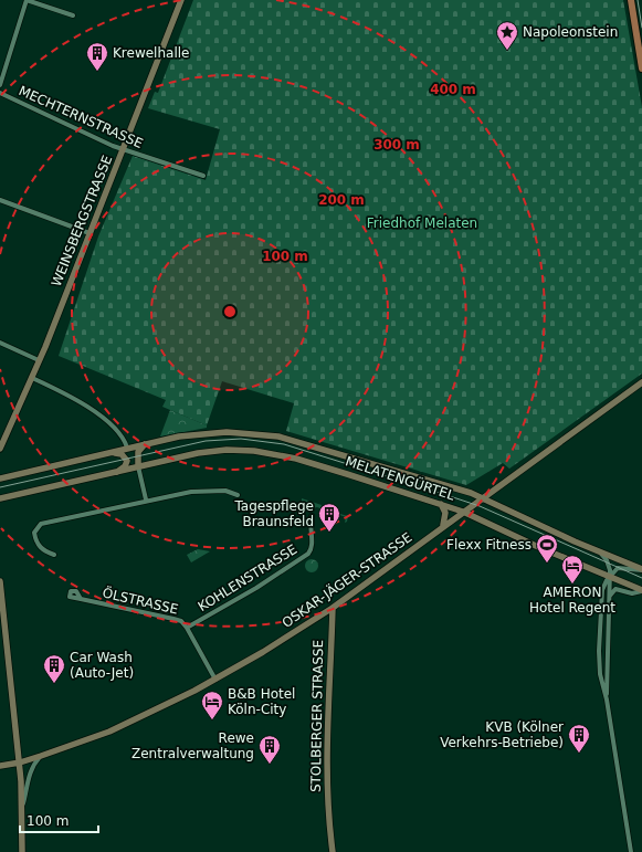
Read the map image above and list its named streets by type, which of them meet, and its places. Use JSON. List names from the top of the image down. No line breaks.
{"streets":{"main road":["WEINSBERGSTRASSE","MELATENGÜRTEL","OSKAR-JÄGER-STRASSE","STOLBERGER STRASSE"],"street":["MECHTERNSTRASSE","KOHLENSTRASSE","ÖLSTRASSE"]},"crossings":[["MECHTERNSTRASSE","WEINSBERGSTRASSE"],["MELATENGÜRTEL","OSKAR-JÄGER-STRASSE"],["KOHLENSTRASSE","ÖLSTRASSE"],["OSKAR-JÄGER-STRASSE","ÖLSTRASSE"],["OSKAR-JÄGER-STRASSE","STOLBERGER STRASSE"]],"parks":["Friedhof Melaten"],"places":{"place":["Napoleonstein"],"building":["Krewelhalle","Tagespflege Braunsfeld","Car Wash (Auto-Jet)","KVB (Kölner Verkehrs-Betriebe)","Rewe Zentralverwaltung"],"sports":["Flexx Fitness"],"hotel":["AMERON Hotel Regent","B&B Hotel Köln-City"]},"scale_bar":"100 m","rings":["400 m","300 m","200 m","100 m"]}
